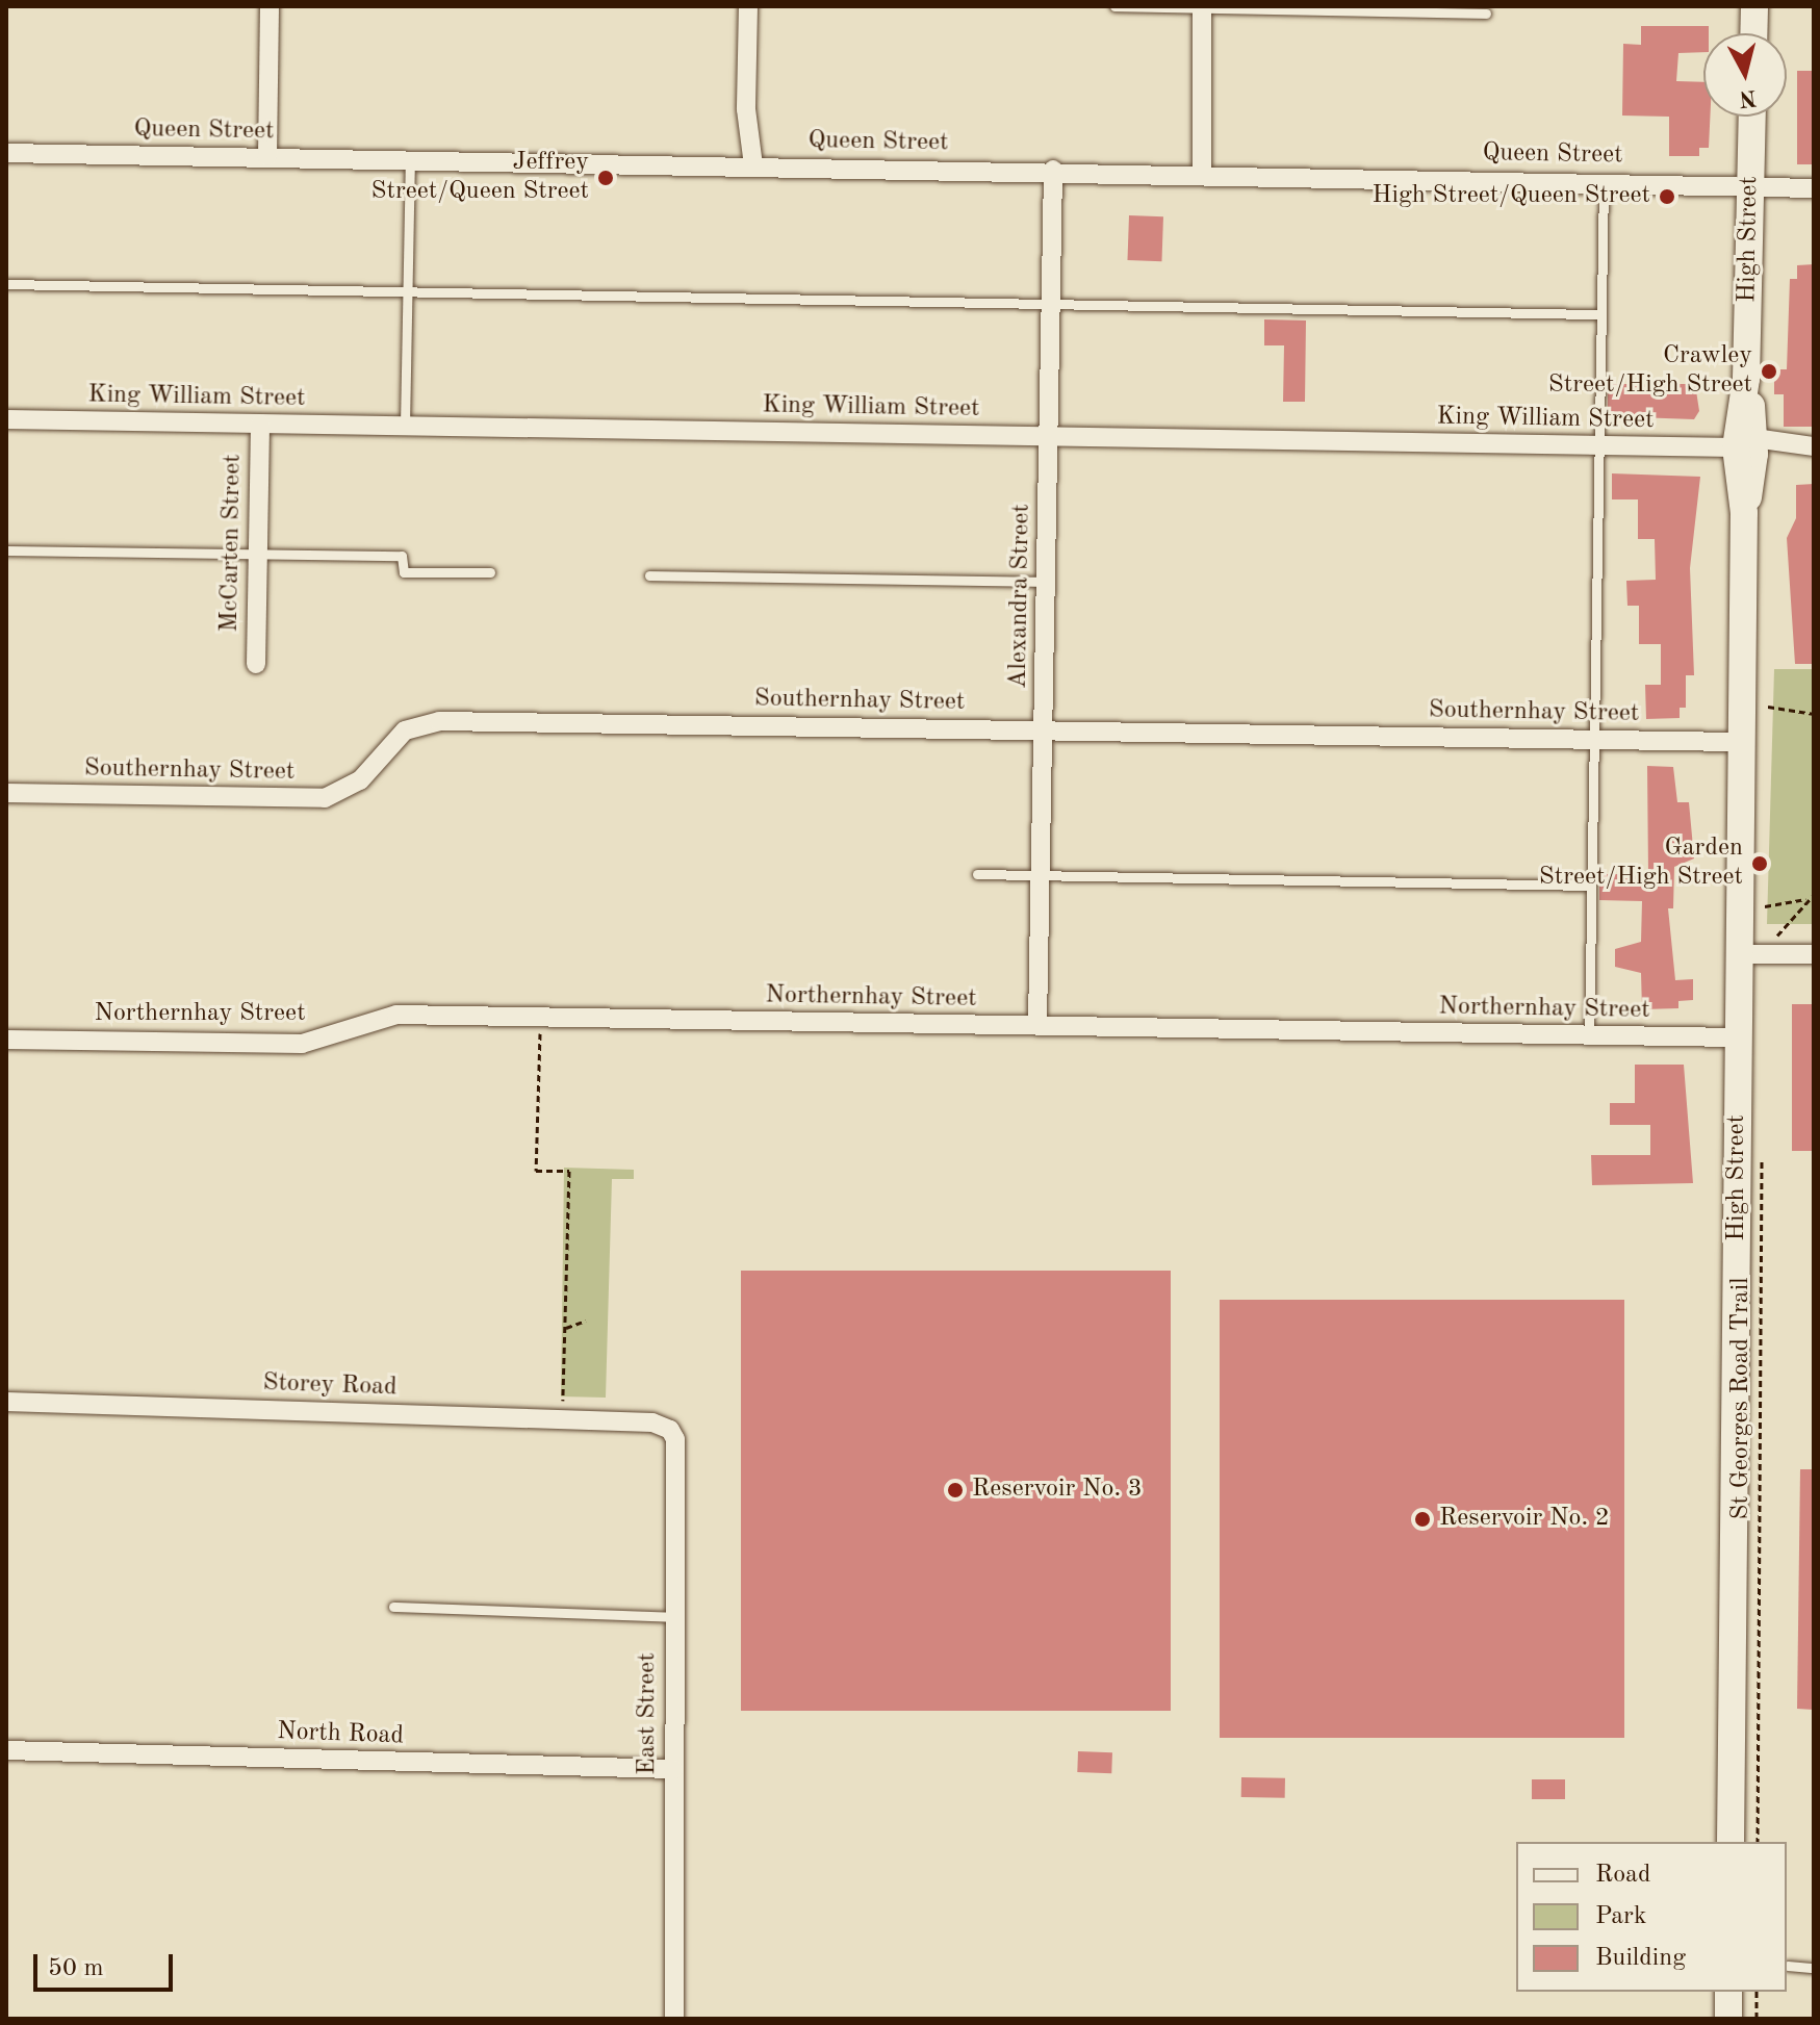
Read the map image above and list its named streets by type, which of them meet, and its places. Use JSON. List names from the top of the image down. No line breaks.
{"streets":{"main road":["High Street"],"street":["Queen Street","King William Street","McCarten Street","Alexandra Street","Southernhay Street","Northernhay Street","Storey Road","East Street","North Road"],"path":["St Georges Road Trail"]},"crossings":[["Queen Street","High Street"],["Queen Street","Alexandra Street"],["High Street","King William Street"],["High Street","Southernhay Street"],["High Street","Northernhay Street"],["King William Street","McCarten Street"],["King William Street","Alexandra Street"],["Alexandra Street","Southernhay Street"],["Alexandra Street","Northernhay Street"],["Storey Road","East Street"],["East Street","North Road"]],"places":["Jeffrey Street/Queen Street","High Street/Queen Street","Crawley Street/High Street","Garden Street/High Street","Reservoir No. 3","Reservoir No. 2"],"legend":["Road","Park","Building"],"scale_bar":"50 m","north":"bottom"}
